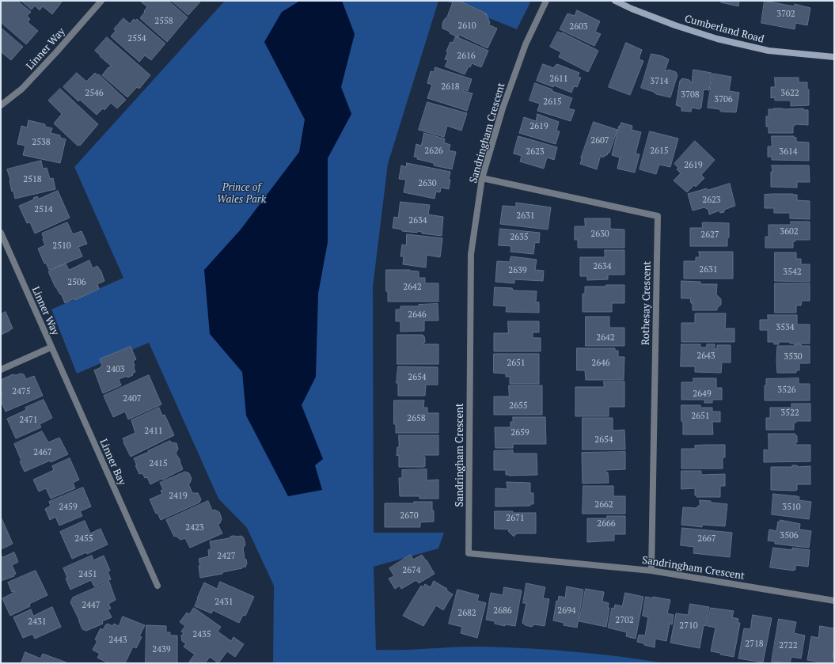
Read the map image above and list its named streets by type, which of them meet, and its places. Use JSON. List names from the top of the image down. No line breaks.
{"streets":{"street":["Cumberland Road","Linner Way","Sandringham Crescent","Rothesay Crescent","Linner Bay"]},"crossings":[["Linner Way","Linner Bay"],["Sandringham Crescent","Rothesay Crescent"]],"parks":["Prince of Wales Park"],"house_numbers":["3702","2558","2610","2603","2554","2616","2611","3714","2618","2546","3622","3708","3706","2615","2619","2607","2538","2626","2615","2623","3614","2619","2518","2630","2623","2514","2631","2634","3602","2630","2627","2635","2510","2634","2631","2639","3542","2506","2642","2646","3534","2642","2643","3530","2651","2646","2403","2654","3526","2475","2649","2407","2655","3522","2651","2658","2471","2411","2659","2654","2467","2415","2419","2662","2459","3510","2670","2671","2666","2423","3506","2455","2667","2427","2674","2451","2431","2447","2686","2694","2682","2702","2431","2710","2435","2443","2718","2722","2439"]}
